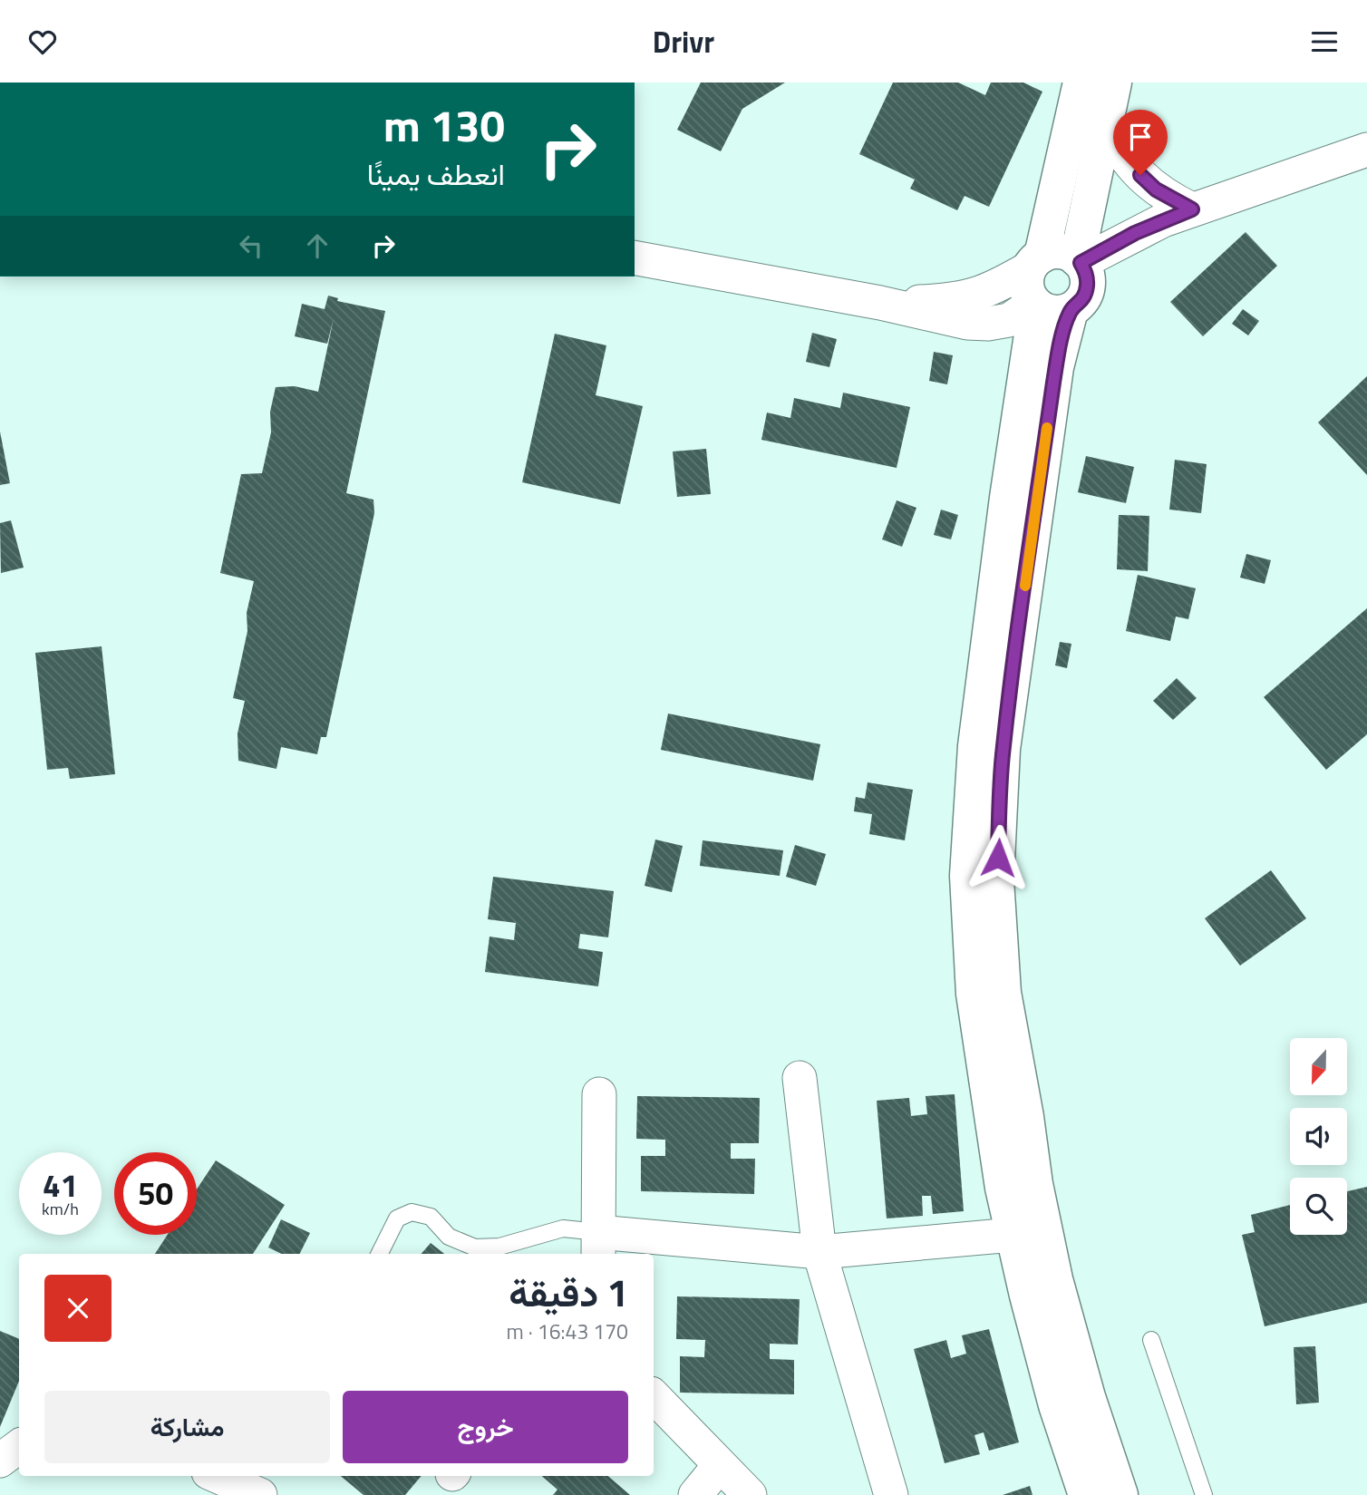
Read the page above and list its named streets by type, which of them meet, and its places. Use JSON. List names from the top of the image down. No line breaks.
{"north":"bottom","page":{"header":"Drivr","turn":["130 m","انعطف يمينًا"],"speed":"41 km/h","limit":"50","heading":["1 دقيقة","170 m · 16:43"],"buttons":["خروج","مشاركة"]}}
